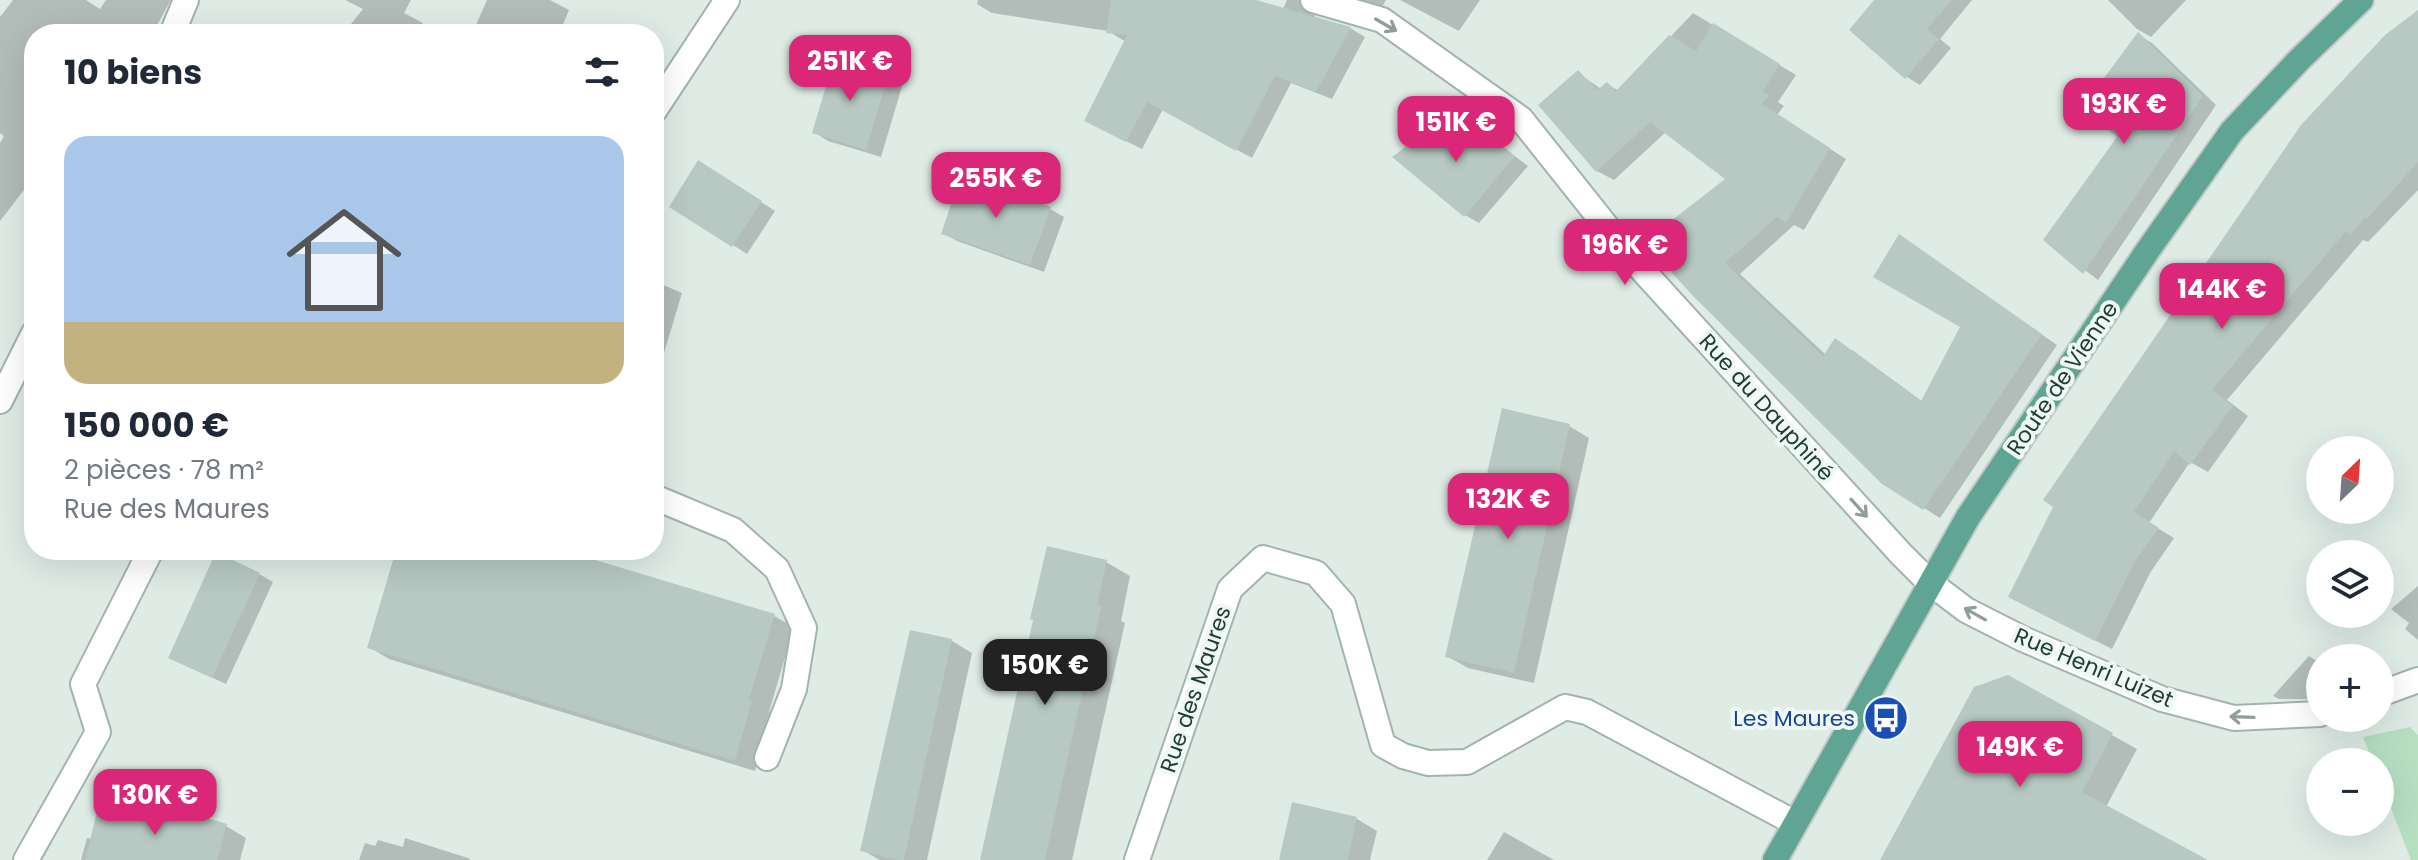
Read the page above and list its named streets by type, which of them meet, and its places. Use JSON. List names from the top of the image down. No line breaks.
{"streets":{"main road":["Route de Vienne"],"street":["Rue du Dauphiné","Rue Henri Luizet","Rue des Maures"]},"crossings":[["Route de Vienne","Rue du Dauphiné"],["Route de Vienne","Rue Henri Luizet"],["Route de Vienne","Rue des Maures"],["Rue du Dauphiné","Rue Henri Luizet"]],"one_way":["Rue du Dauphiné","Rue Henri Luizet"],"places":{"bus stop":["Les Maures"]},"north":"top right","page":{"heading":"10 biens","price":["251K €","193K €","151K €","255K €","196K €","144K €","132K €","150K €","149K €","130K €"],"list":[{"name":"150 000 €","note":"2 pièces · 78 m² · Rue des Maures"}],"map_buttons":["+","−"]}}
